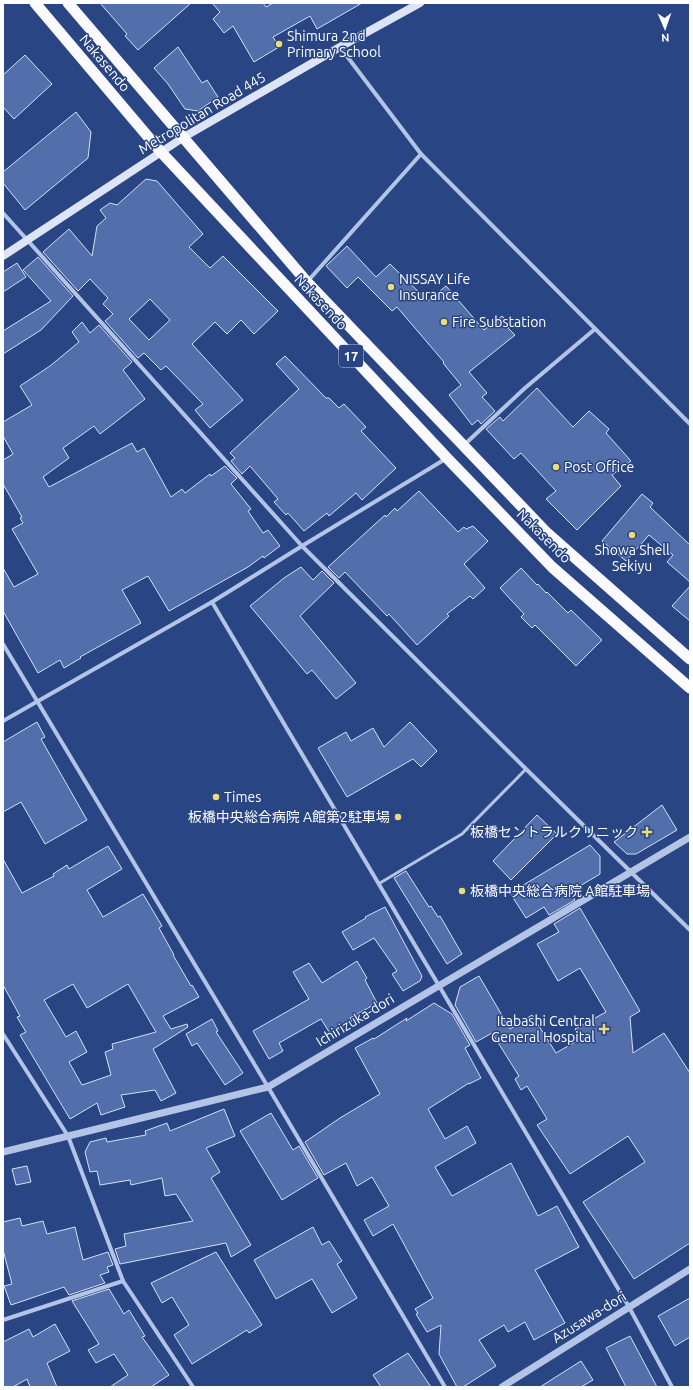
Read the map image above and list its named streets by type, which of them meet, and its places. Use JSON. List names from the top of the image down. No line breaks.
{"streets":{"highway":["Nakasendo","17"],"main road":["Metropolitan Road 445"],"street":["Ichirizuka-dori","Azusawa-dori"]},"crossings":[["Nakasendo","Metropolitan Road 445"]],"places":{"other":["Shimura 2nd Primary School","NISSAY Life Insurance","Fire Substation","Post Office","Showa Shell Sekiyu","Times","板橋中央総合病院 A館第2駐車場","板橋中央総合病院 A館駐車場"],"health":["板橋セントラルクリニック","Itabashi Central General Hospital"]},"north":"bottom"}
